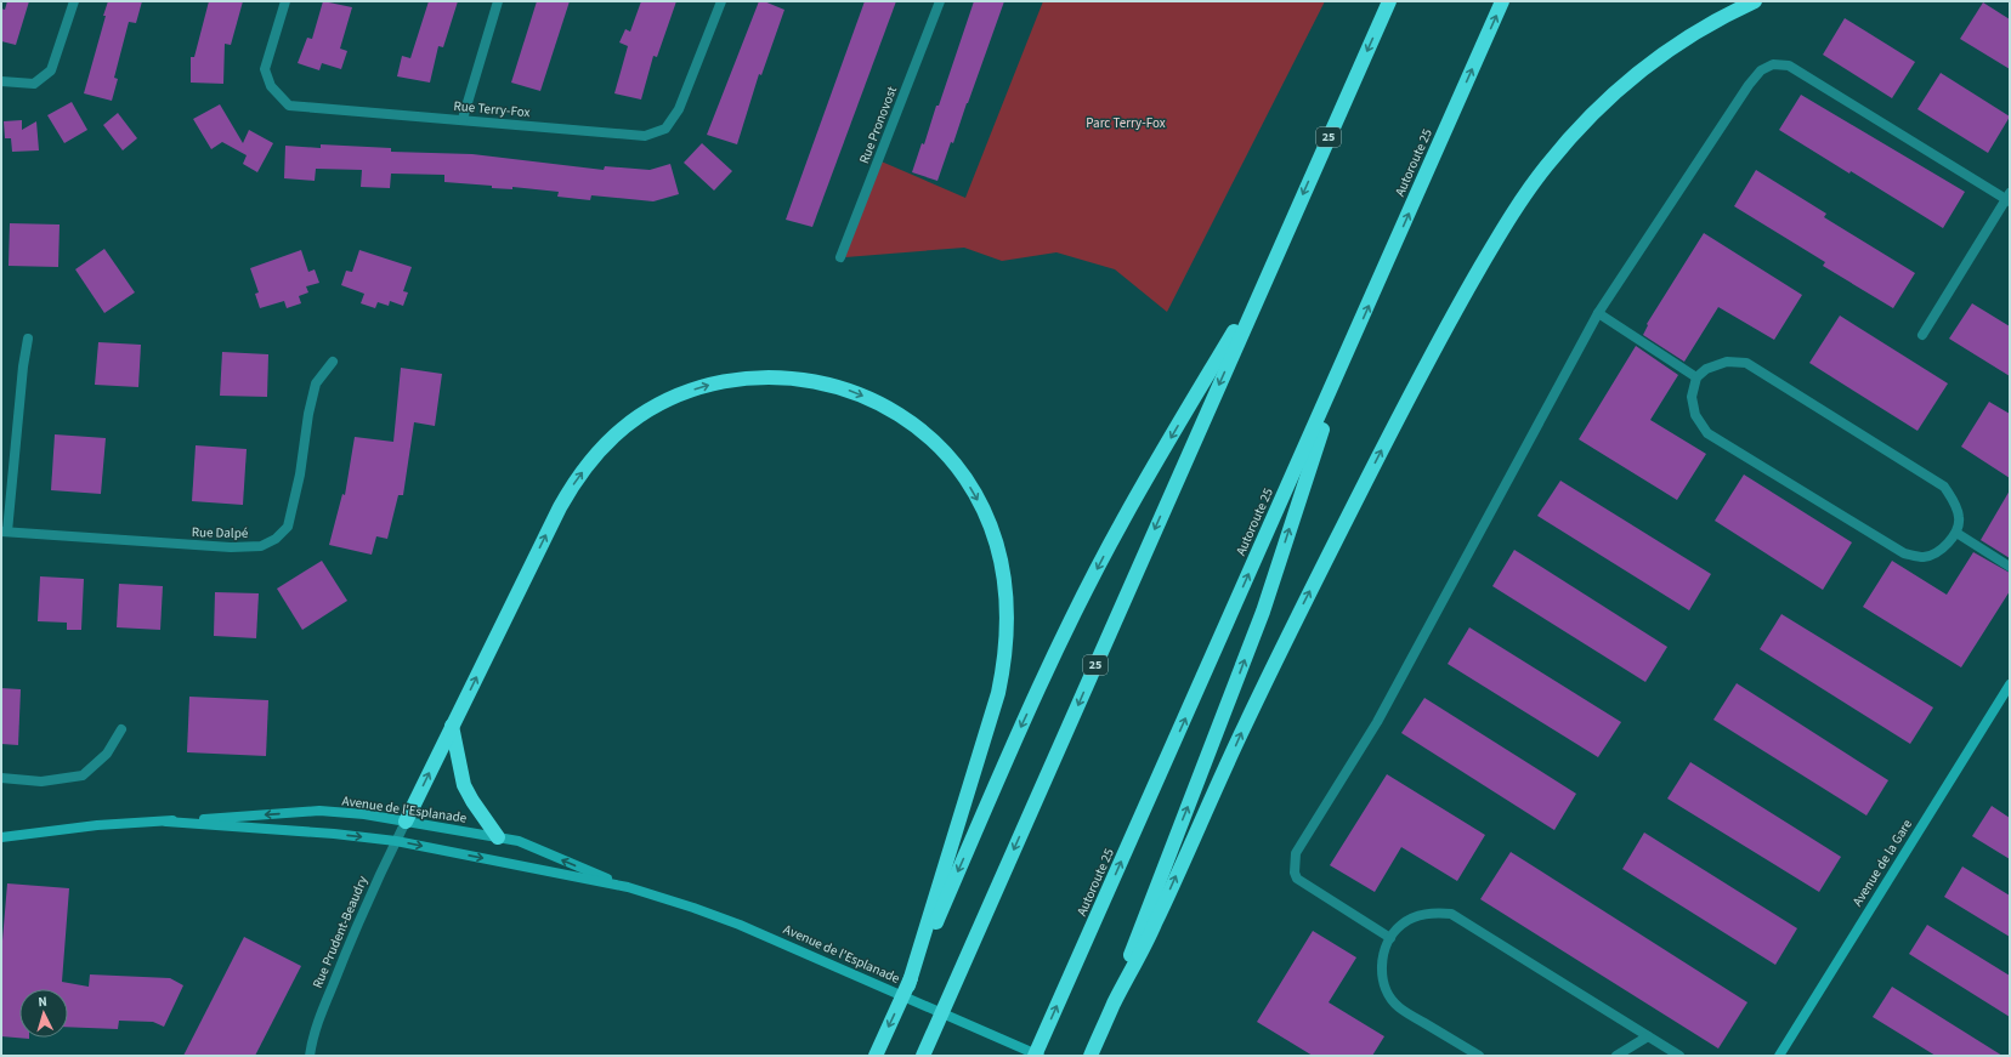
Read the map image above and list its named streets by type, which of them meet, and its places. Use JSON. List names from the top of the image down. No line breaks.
{"streets":{"highway":["25","Autoroute 25"],"street":["Rue Terry-Fox","Rue Pronovost","Rue Dalpé","Avenue de l'Esplanade","Avenue de la Gare","Rue Prudent-Beaudry"]},"crossings":[["Avenue de l'Esplanade","Rue Prudent-Beaudry"]],"parks":["Parc Terry-Fox"],"north":"top"}
